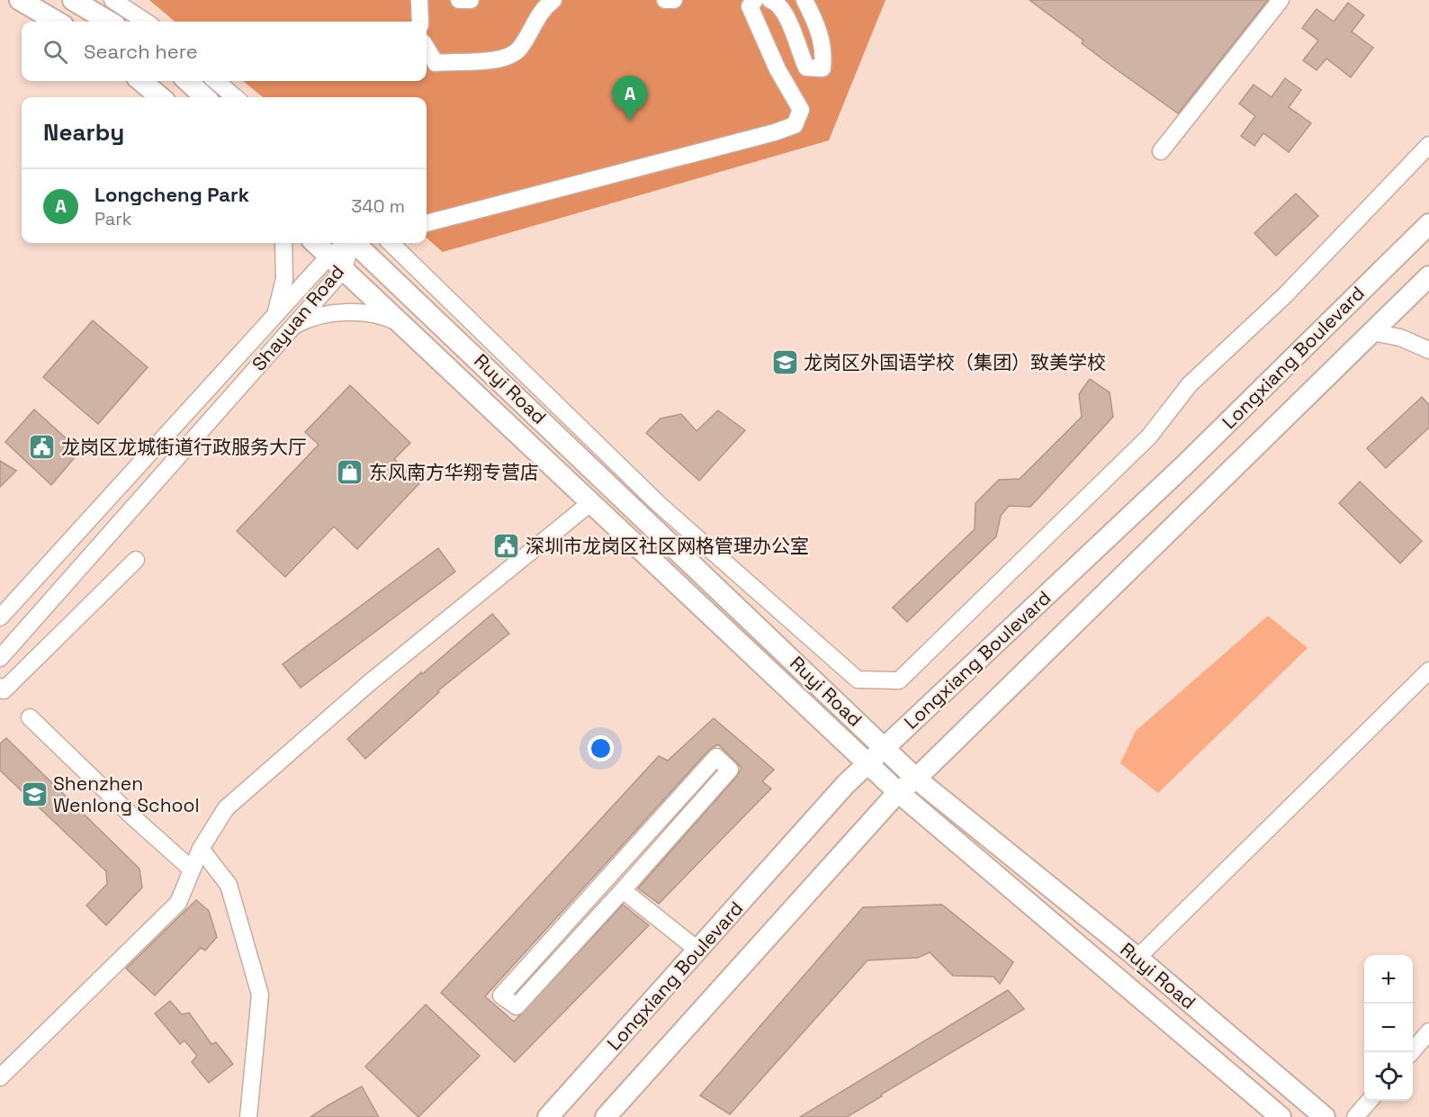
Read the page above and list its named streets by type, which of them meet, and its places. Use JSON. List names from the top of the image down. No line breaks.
{"streets":{"main road":["Longxiang Boulevard","Ruyi Road"],"street":["Shayuan Road"]},"crossings":[["Shayuan Road","Ruyi Road"],["Longxiang Boulevard","Ruyi Road"]],"places":{"school or university":["龙岗区外国语学校（集团）致美学校","Shenzhen Wenlong School"],"public building":["龙岗区龙城街道行政服务大厅","深圳市龙岗区社区网格管理办公室"],"shop":["东风南方华翔专营店"]},"page":{"search":"Search here","pins":"A","heading":"Nearby","list":[{"mark":"A","name":"Longcheng Park","note":"Park","value":"340 m"}],"map_buttons":["+","−"]}}
